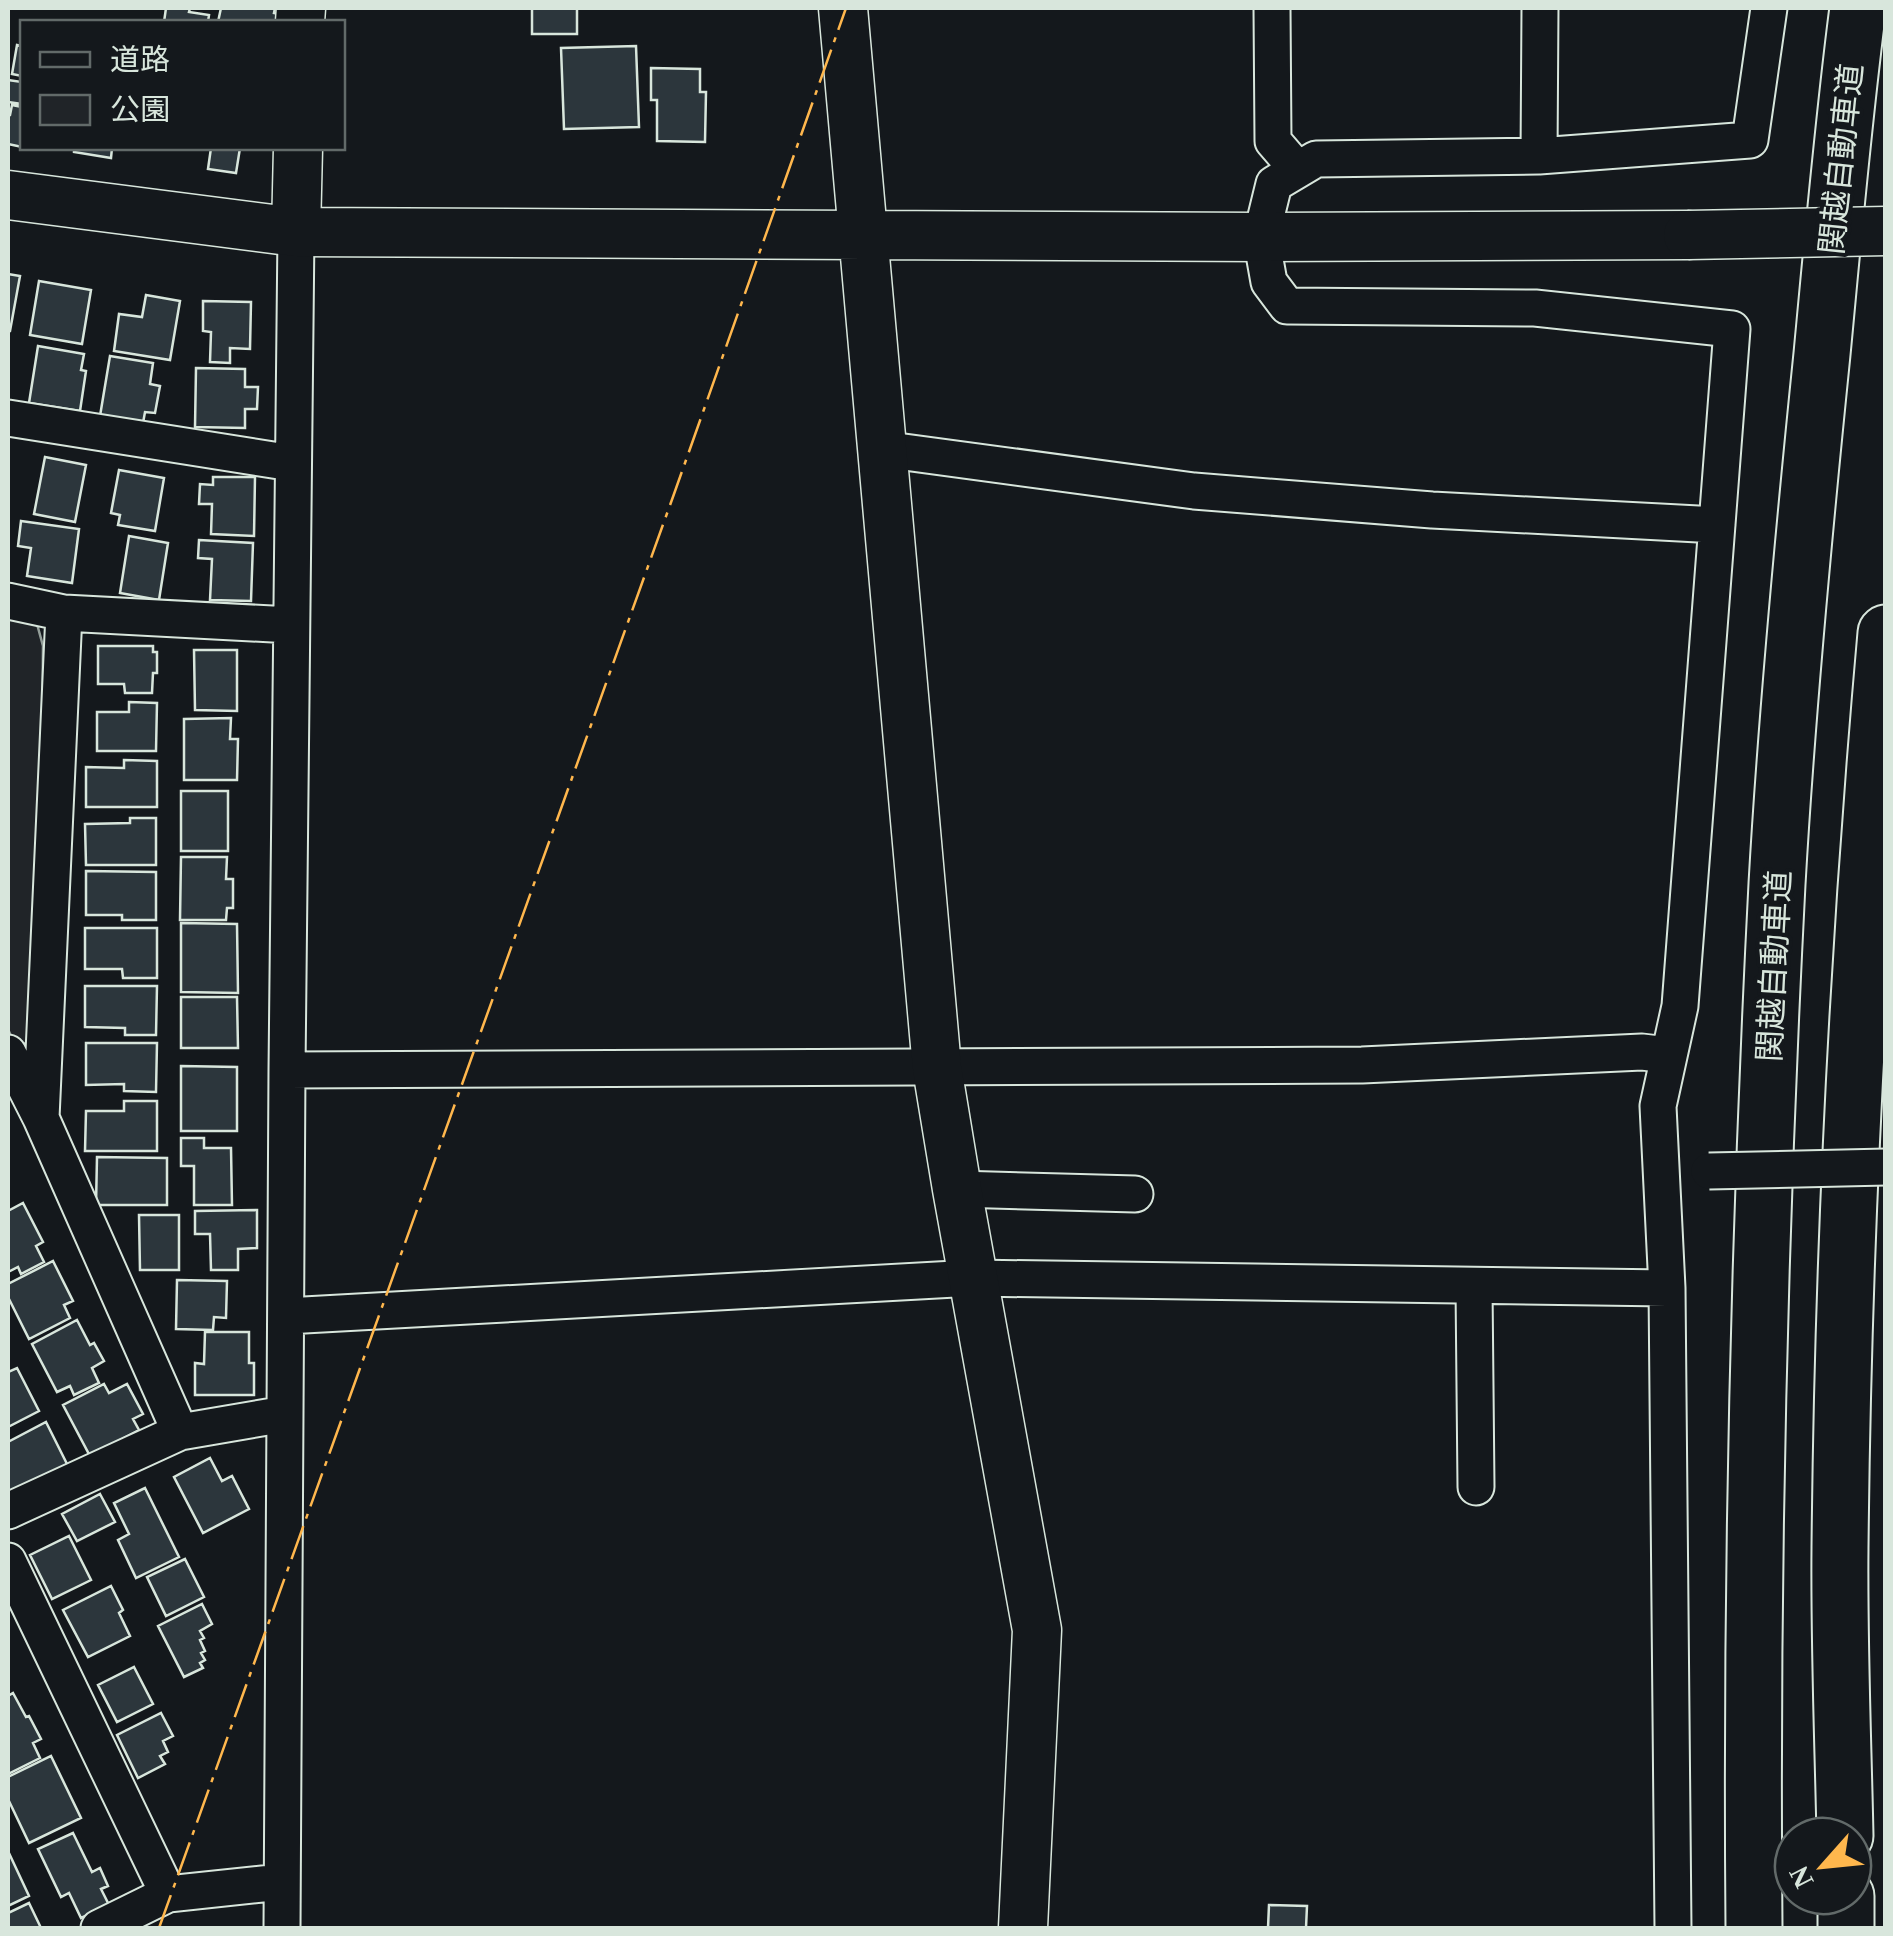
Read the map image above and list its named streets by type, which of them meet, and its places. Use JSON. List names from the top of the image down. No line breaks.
{"streets":{"highway":["関越自動車道"]},"legend":["道路","公園"],"north":"bottom left"}
